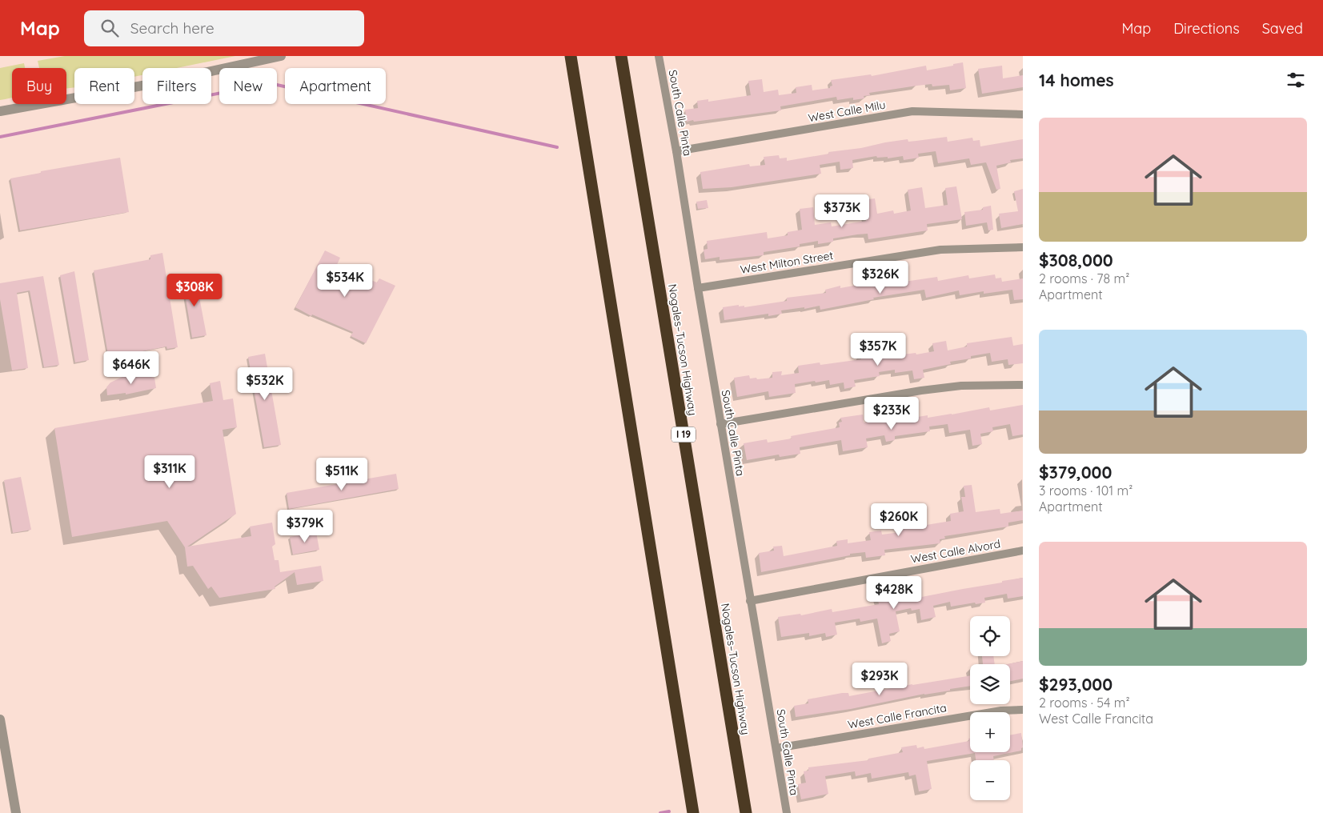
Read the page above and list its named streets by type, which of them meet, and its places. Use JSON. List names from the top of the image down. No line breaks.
{"streets":{"highway":["Nogales–Tucson Highway","I 19"],"street":["West Calle Milu","South Calle Pinta","West Milton Street","West Calle Alvord","West Calle Francita"]},"crossings":[["West Calle Milu","South Calle Pinta"],["South Calle Pinta","West Milton Street"],["South Calle Pinta","West Calle Alvord"],["South Calle Pinta","West Calle Francita"]],"page":{"header":"Map","search":"Search here","nav":["Map","Directions","Saved"],"heading":"14 homes","chip":["Buy","Rent","Filters","New","Apartment"],"list":[{"name":"$308,000","note":"2 rooms · 78 m² · Apartment"},{"name":"$379,000","note":"3 rooms · 101 m² · Apartment"},{"name":"$293,000","note":"2 rooms · 54 m² · West Calle Francita"}],"price":["$373K","$326K","$534K","$308K","$357K","$646K","$532K","$233K","$311K","$511K","$260K","$379K","$428K","$293K"],"map_buttons":["+","−"]}}
